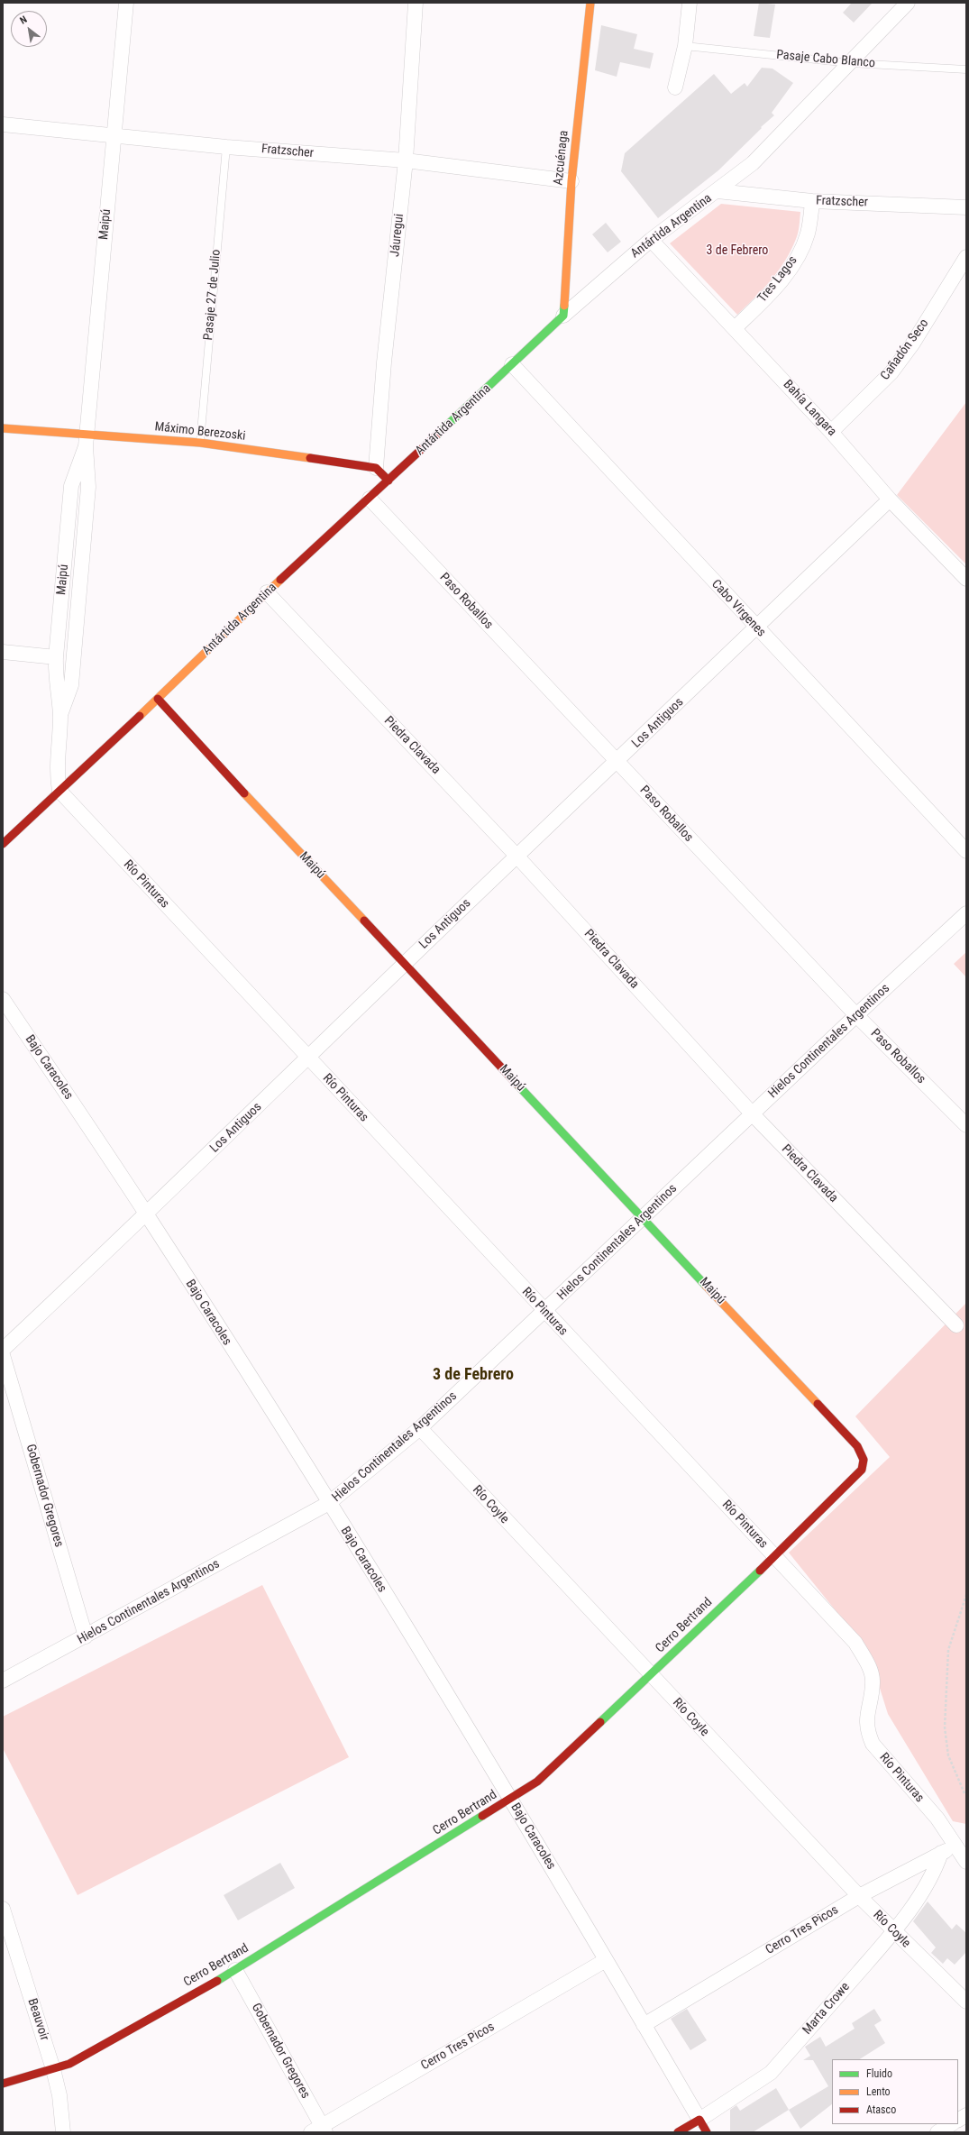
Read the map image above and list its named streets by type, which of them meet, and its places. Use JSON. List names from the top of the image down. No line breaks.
{"streets":{"street":["Fratzscher","Azcuénaga","Maipú","Antártida Argentina","Jáuregui","Tres Lagos","Cañadón Seco","Bahía Langara","Máximo Berezoski","Paso Roballos","Cabo Virgenes","Los Antiguos","Piedra Clavada","Río Pinturas","Hielos Continentales Argentinos","Bajo Caracoles","Gobernador Gregores","Río Coyle","Cerro Bertrand","Cerro Tres Picos","Marta Crowe","Beauvoir"],"lane":["Pasaje Cabo Blanco","Pasaje 27 de Julio"]},"crossings":[["Pasaje Cabo Blanco","Antártida Argentina"],["Fratzscher","Azcuénaga"],["Fratzscher","Maipú"],["Fratzscher","Antártida Argentina"],["Fratzscher","Jáuregui"],["Fratzscher","Tres Lagos"],["Fratzscher","Pasaje 27 de Julio"],["Azcuénaga","Antártida Argentina"],["Maipú","Antártida Argentina"],["Maipú","Máximo Berezoski"],["Maipú","Los Antiguos"],["Maipú","Río Pinturas"],["Maipú","Hielos Continentales Argentinos"],["Maipú","Cerro Bertrand"],["Antártida Argentina","Bahía Langara"],["Antártida Argentina","Paso Roballos"],["Antártida Argentina","Cabo Virgenes"],["Antártida Argentina","Piedra Clavada"],["Antártida Argentina","Río Pinturas"],["Jáuregui","Máximo Berezoski"],["Tres Lagos","Bahía Langara"],["Pasaje 27 de Julio","Máximo Berezoski"],["Cañadón Seco","Bahía Langara"],["Bahía Langara","Los Antiguos"],["Paso Roballos","Los Antiguos"],["Paso Roballos","Hielos Continentales Argentinos"],["Cabo Virgenes","Los Antiguos"],["Los Antiguos","Piedra Clavada"],["Los Antiguos","Río Pinturas"],["Los Antiguos","Bajo Caracoles"],["Piedra Clavada","Hielos Continentales Argentinos"],["Río Pinturas","Hielos Continentales Argentinos"],["Río Pinturas","Cerro Bertrand"],["Río Pinturas","Cerro Tres Picos"],["Hielos Continentales Argentinos","Bajo Caracoles"],["Hielos Continentales Argentinos","Gobernador Gregores"],["Hielos Continentales Argentinos","Río Coyle"],["Bajo Caracoles","Cerro Bertrand"],["Bajo Caracoles","Cerro Tres Picos"],["Bajo Caracoles","Marta Crowe"],["Gobernador Gregores","Cerro Bertrand"],["Gobernador Gregores","Cerro Tres Picos"],["Río Coyle","Cerro Bertrand"],["Río Coyle","Cerro Tres Picos"],["Río Coyle","Marta Crowe"],["Cerro Bertrand","Beauvoir"],["Cerro Tres Picos","Marta Crowe"]],"districts":["3 de Febrero"],"parks":["3 de Febrero"],"legend":["Fluido","Lento","Atasco"],"north":"top left"}
